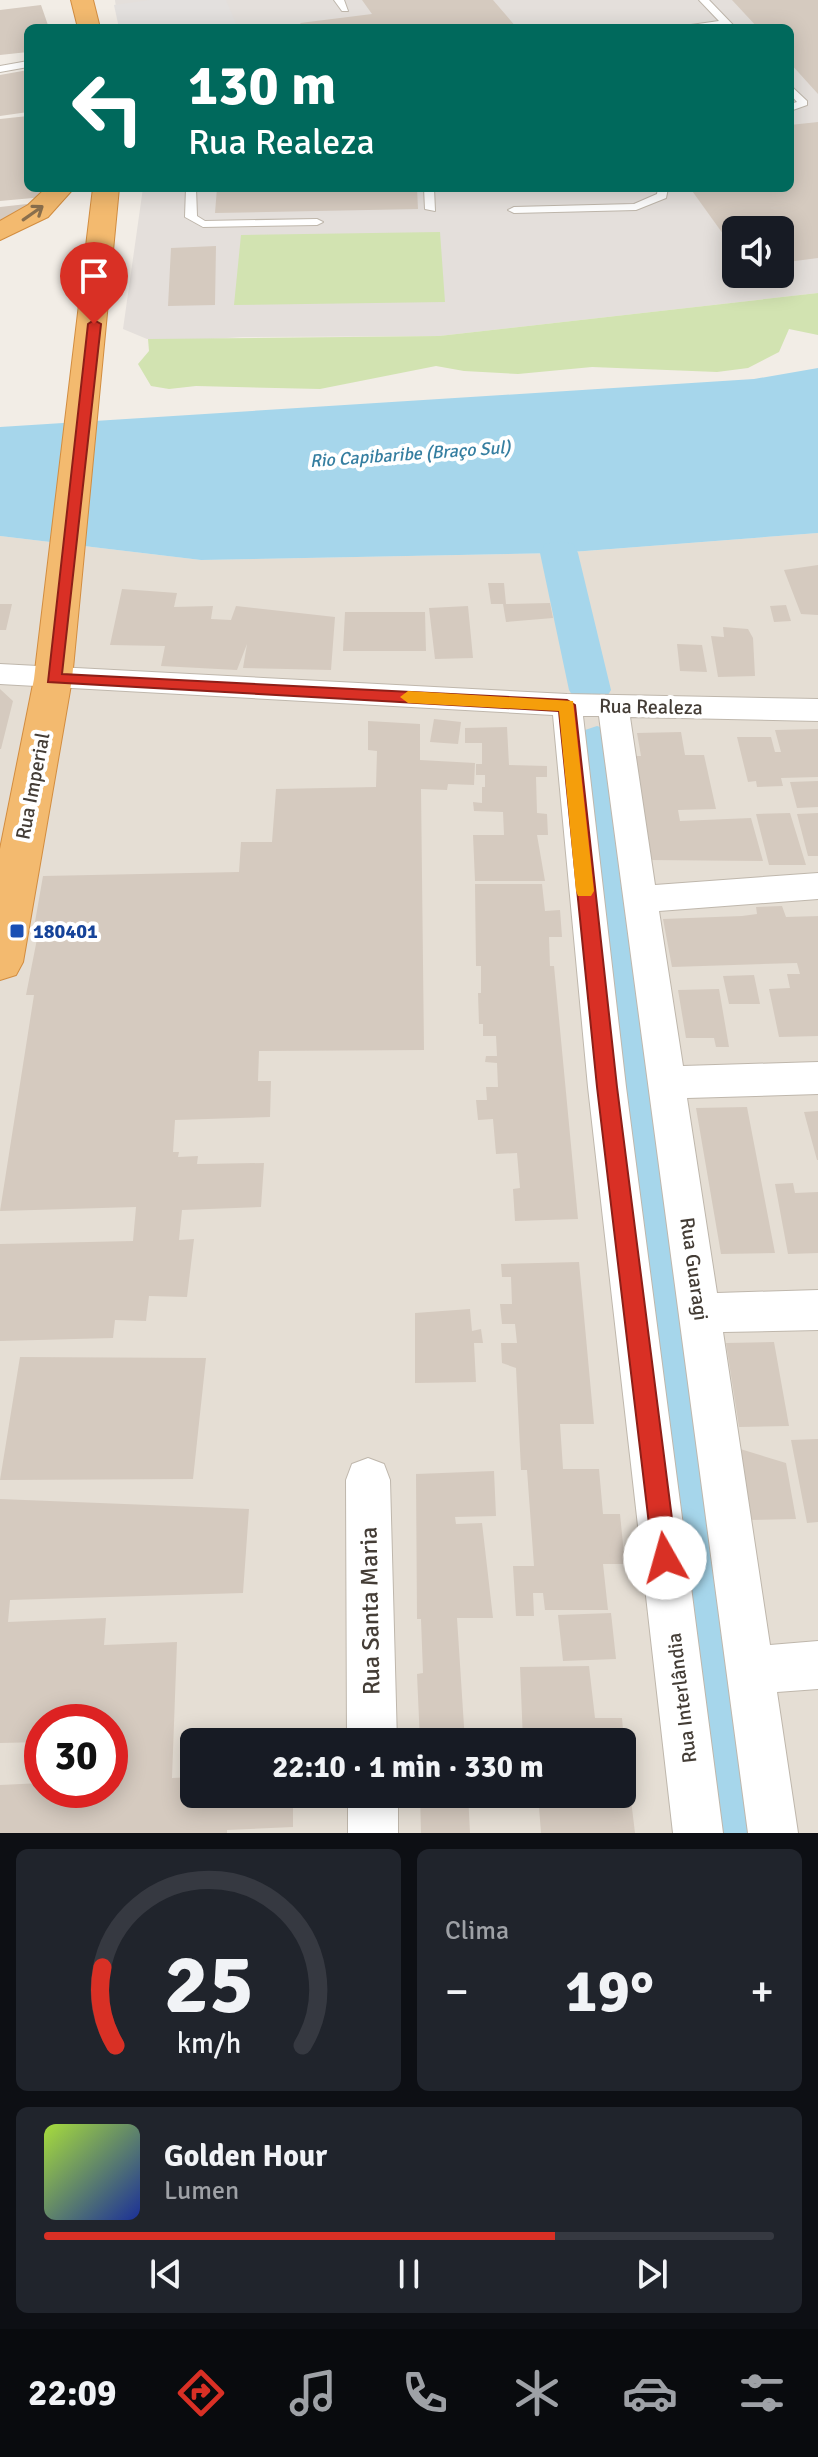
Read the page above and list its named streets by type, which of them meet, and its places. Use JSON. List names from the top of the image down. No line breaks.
{"streets":{"highway":["Rua Imperial"],"street":["Rua Realeza","Rua Guaragi","Rua Santa Maria","Rua Interlândia"]},"crossings":[["Rua Realeza","Rua Imperial"],["Rua Realeza","Rua Guaragi"],["Rua Realeza","Rua Interlândia"]],"water":["Rio Capibaribe (Braço Sul)"],"places":{"transit":["180401"]},"page":{"turn":["130 m","Rua Realeza"],"limit":"30","trip":"22:10 · 1 min · 330 m","tile":"Clima","heat":["−","19°","+"],"song":["Golden Hour","Lumen"],"tabs":"22:09","gauge":["25","km/h"]}}
